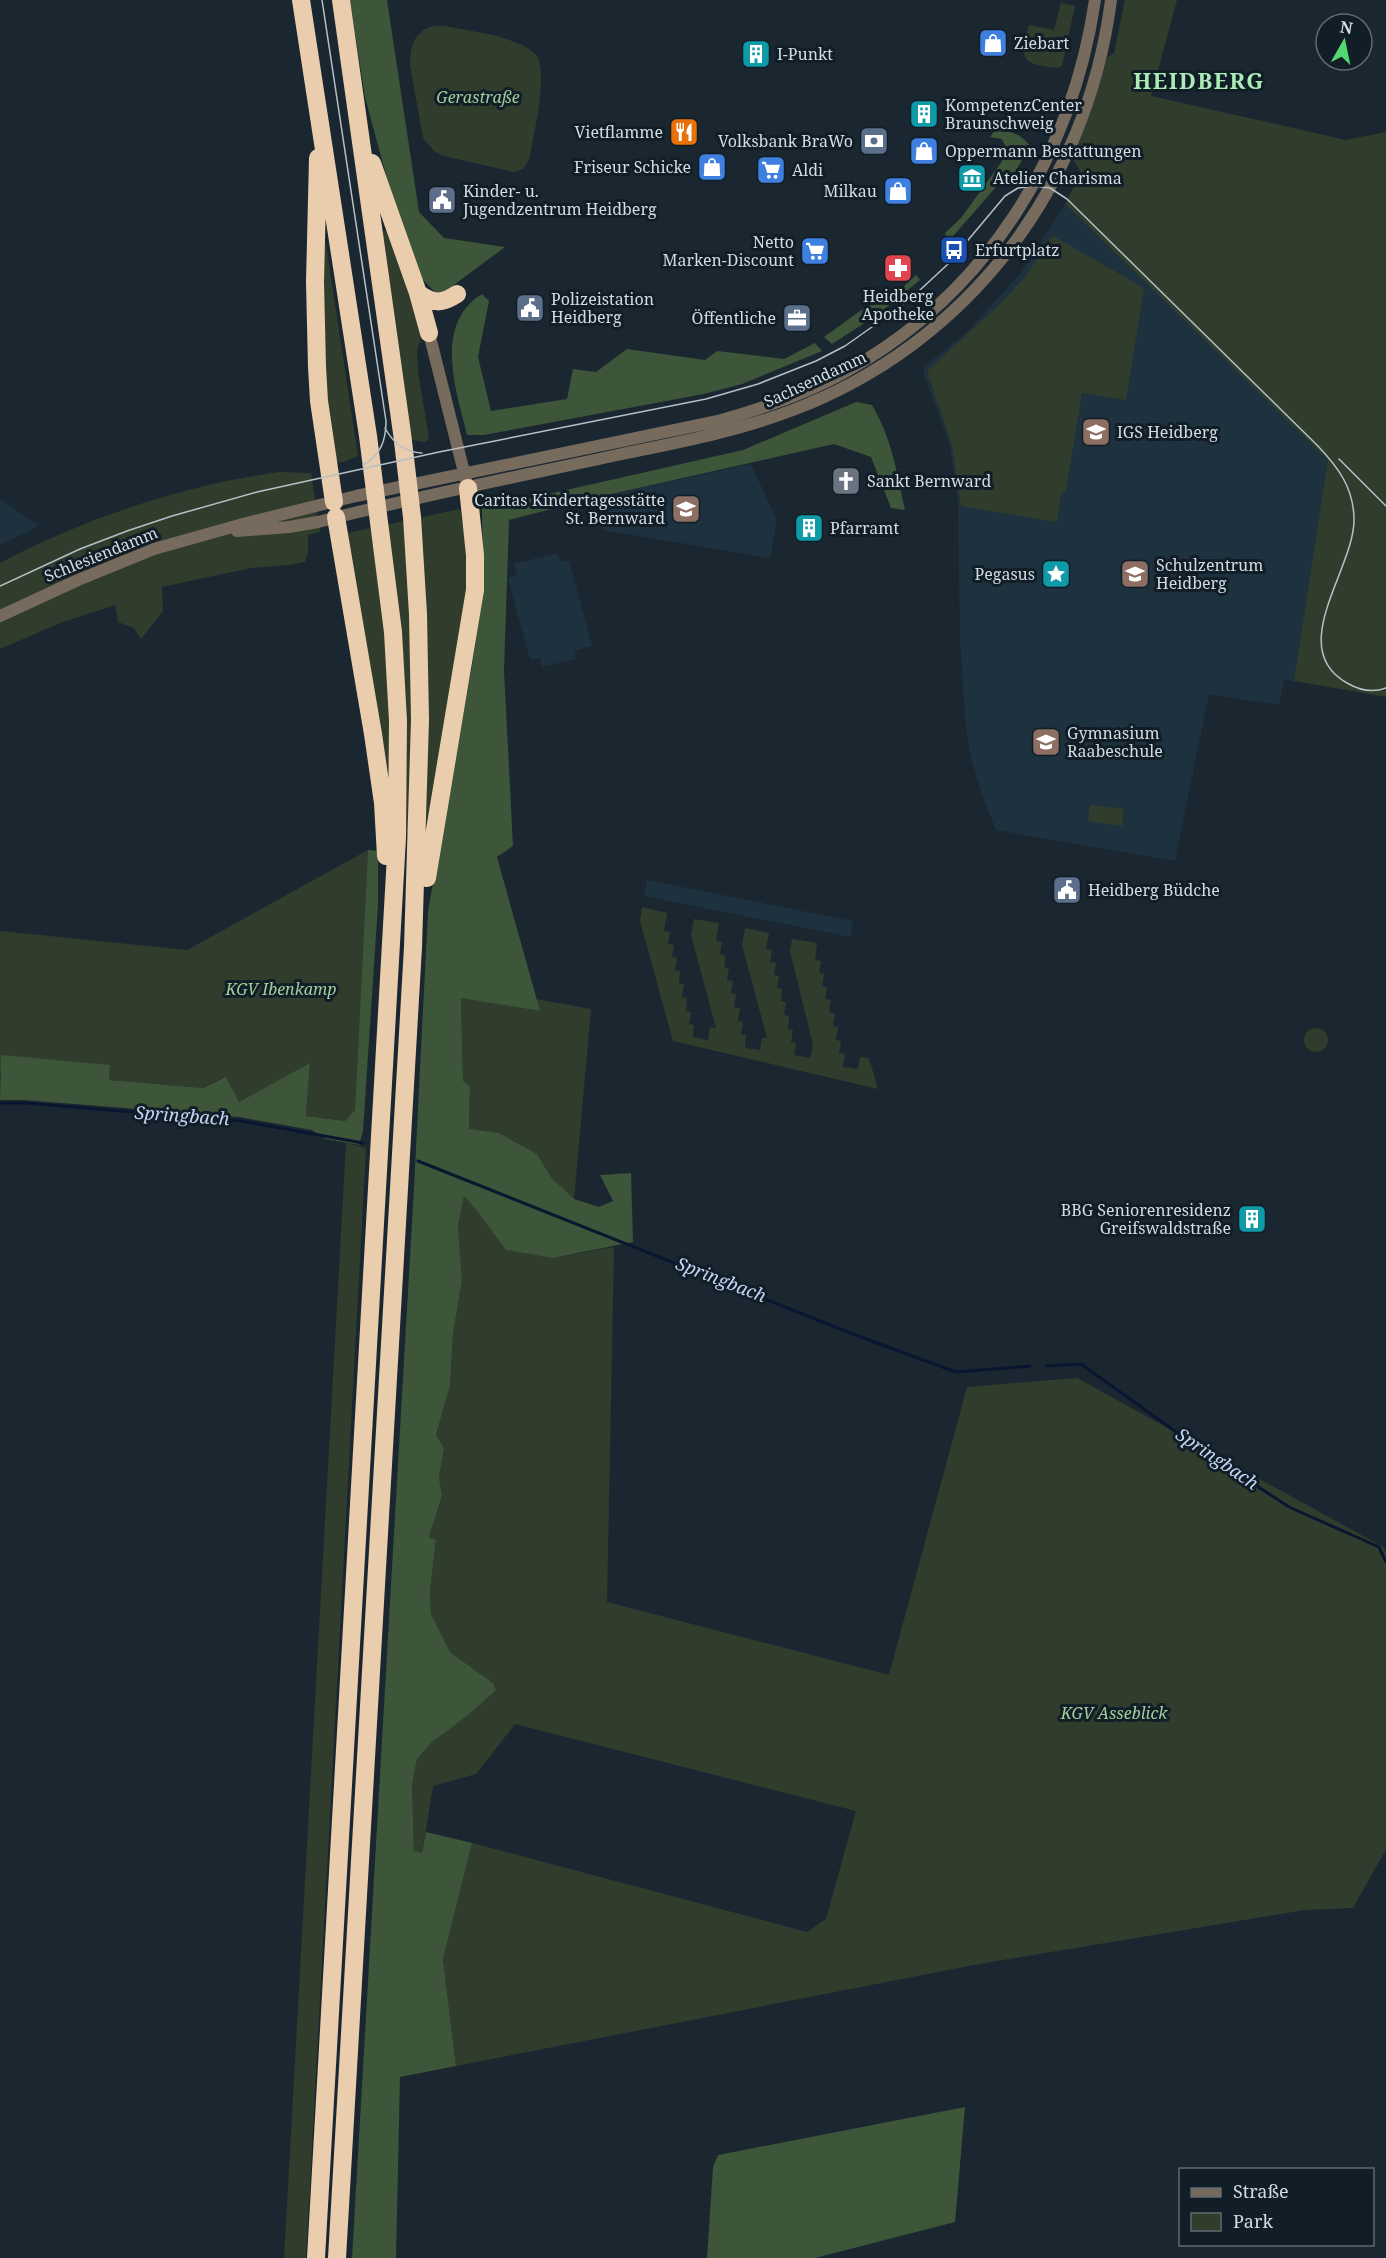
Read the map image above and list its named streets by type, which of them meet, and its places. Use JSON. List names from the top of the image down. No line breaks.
{"streets":{"street":["Sachsendamm","Schlesiendamm"]},"crossings":[["Sachsendamm","Schlesiendamm"]],"districts":["HEIDBERG"],"water":["Springbach"],"parks":["Gerastraße","KGV Ibenkamp","KGV Asseblick"],"places":{"shop":["Ziebart","Oppermann Bestattungen","Friseur Schicke","Milkau"],"building":["I-Punkt","KompetenzCenter Braunschweig","Pfarramt","BBG Seniorenresidenz Greifswaldstraße"],"restaurant":["Vietflamme"],"bank":["Volksbank BraWo"],"supermarket":["Aldi","Netto Marken-Discount"],"museum":["Atelier Charisma"],"public building":["Kinder- u. Jugendzentrum Heidberg","Polizeistation Heidberg","Heidberg Büdche"],"bus stop":["Erfurtplatz"],"pharmacy":["Heidberg Apotheke"],"office":["Öffentliche"],"school or university":["IGS Heidberg","Caritas Kindertagesstätte St. Bernward","Schulzentrum Heidberg","Gymnasium Raabeschule"],"church":["Sankt Bernward"],"place":["Pegasus"]},"legend":["Straße","Park"],"north":"top"}
